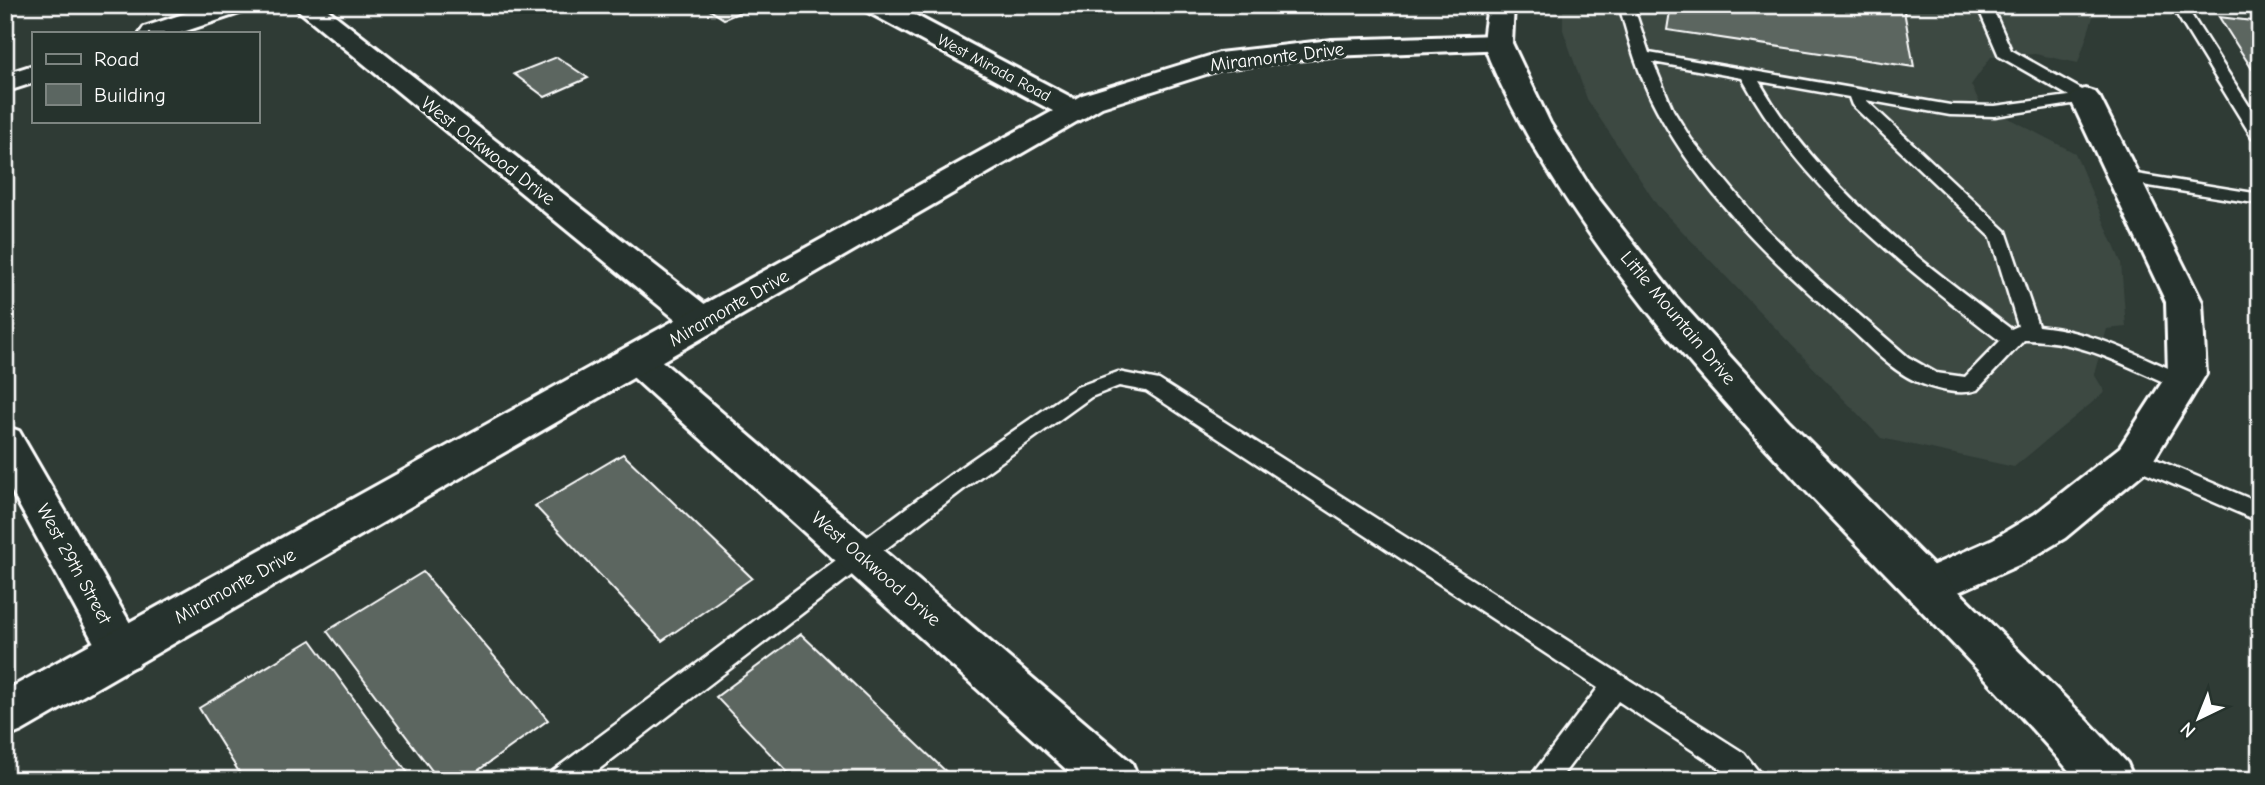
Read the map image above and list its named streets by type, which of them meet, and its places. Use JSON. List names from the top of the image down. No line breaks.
{"streets":{"street":["Miramonte Drive","West Mirada Road","West Oakwood Drive","Little Mountain Drive","West 29th Street"]},"crossings":[["Miramonte Drive","West Mirada Road"],["Miramonte Drive","West Oakwood Drive"],["Miramonte Drive","Little Mountain Drive"],["Miramonte Drive","West 29th Street"]],"legend":["Road","Building"],"north":"bottom left"}
